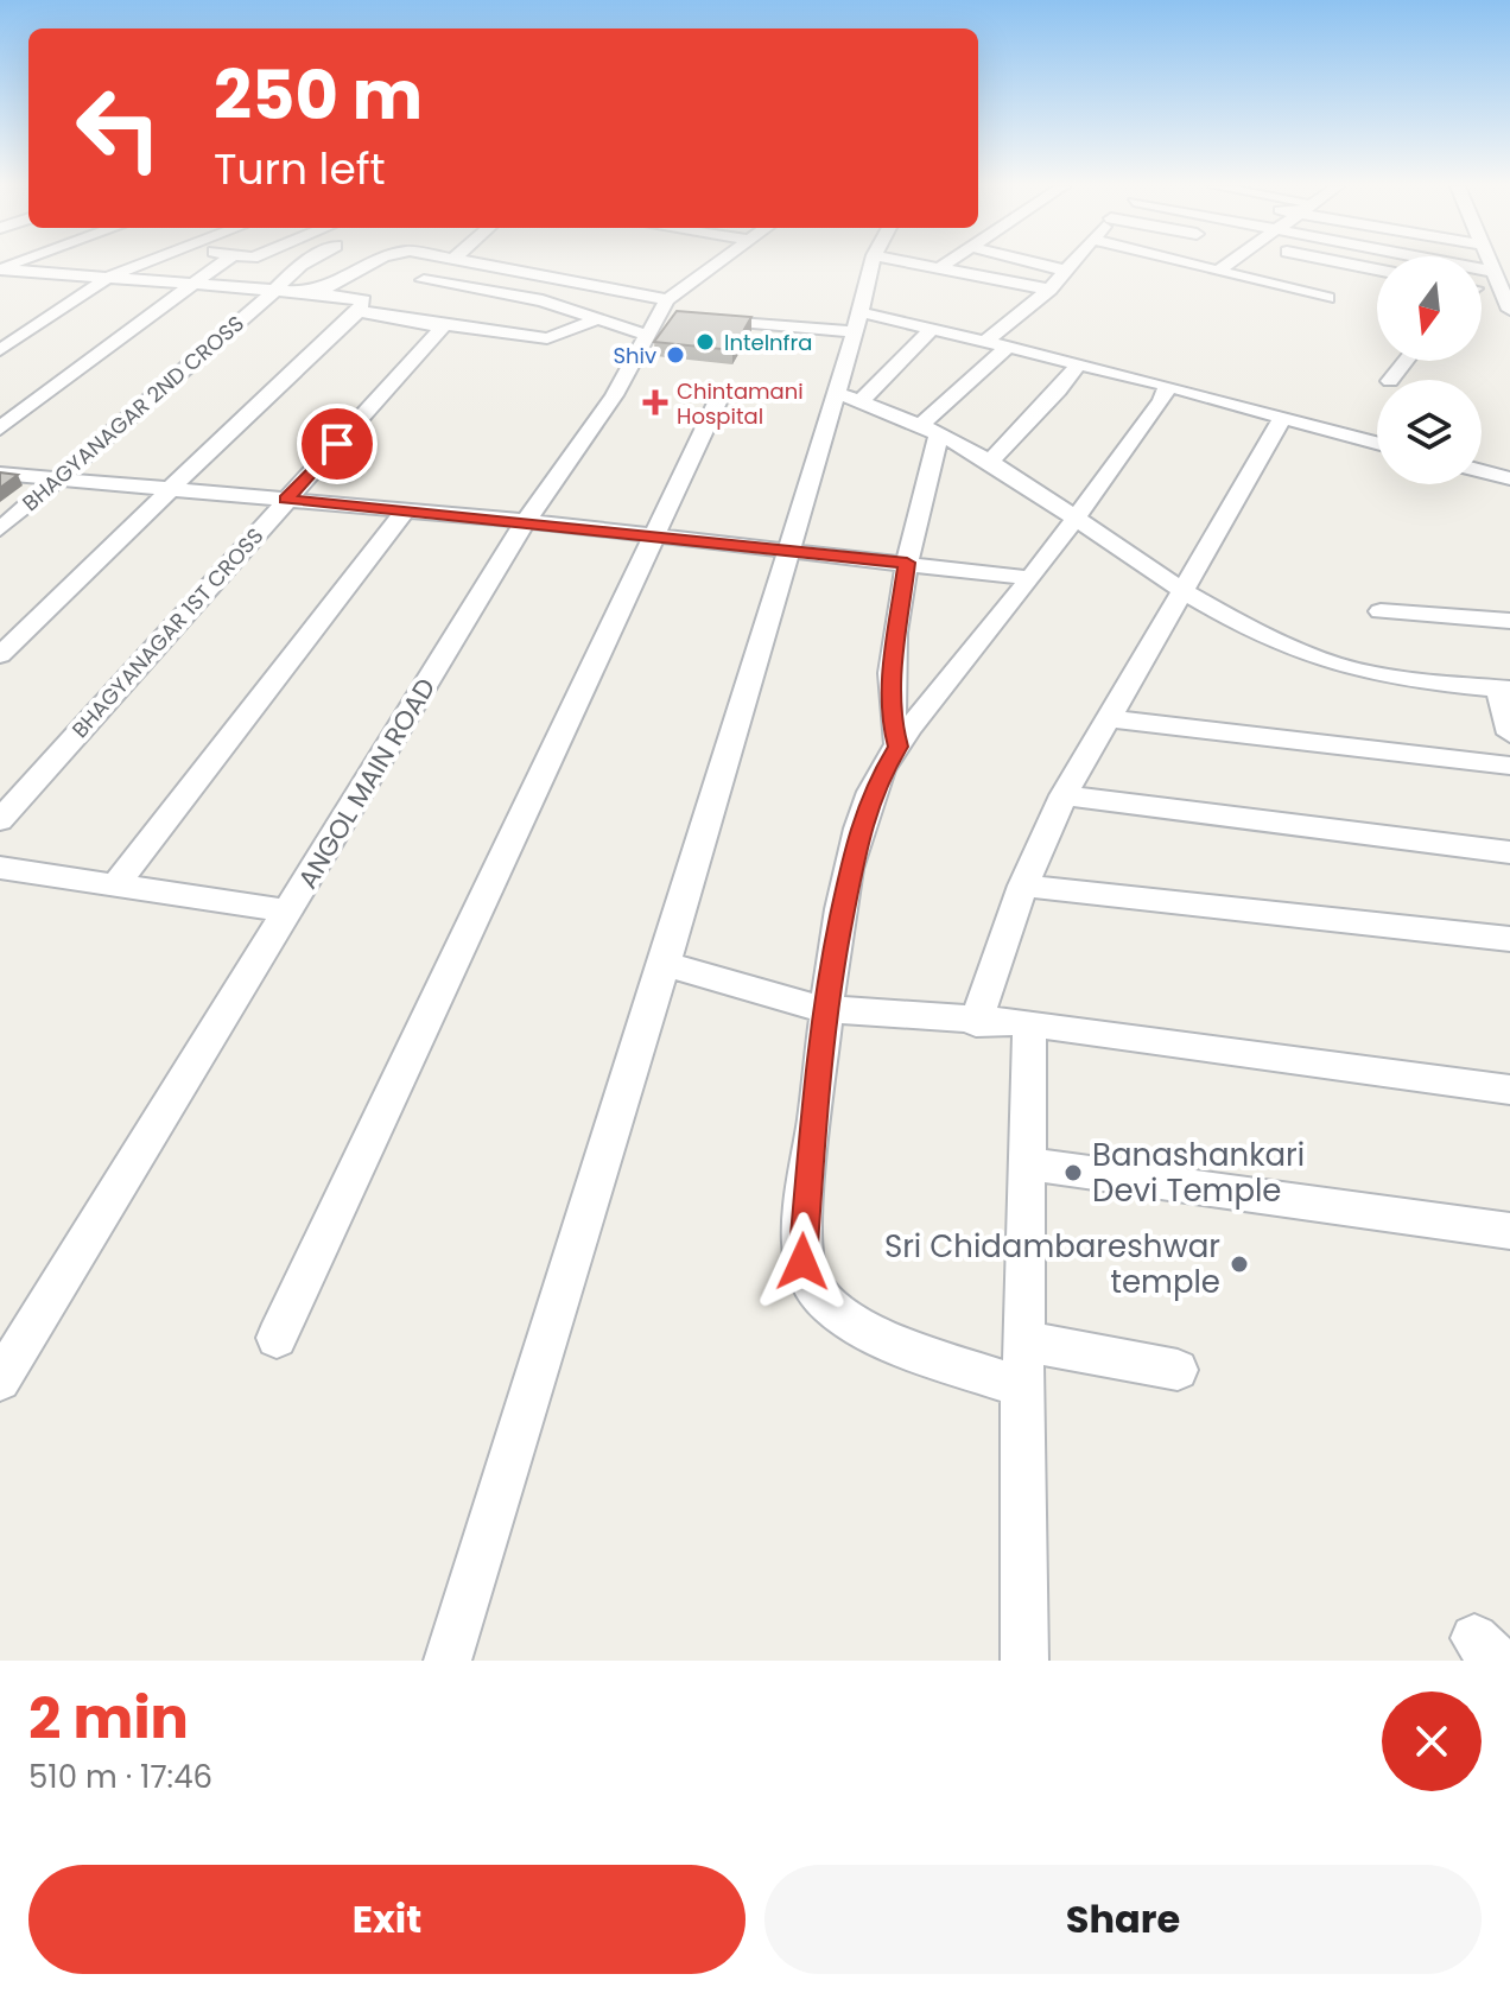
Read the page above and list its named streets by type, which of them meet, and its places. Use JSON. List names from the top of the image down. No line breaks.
{"streets":{"street":["BHAGYANAGAR 2ND CROSS","BHAGYANAGAR 1ST CROSS","ANGOL MAIN ROAD"]},"places":{"other":["Intelnfra","Shiv","Banashankari Devi Temple","Sri Chidambareshwar temple"],"health":["Chintamani Hospital"]},"north":"bottom","page":{"turn":["250 m","Turn left"],"heading":["2 min","510 m · 17:46"],"buttons":["Exit","Share"]}}
